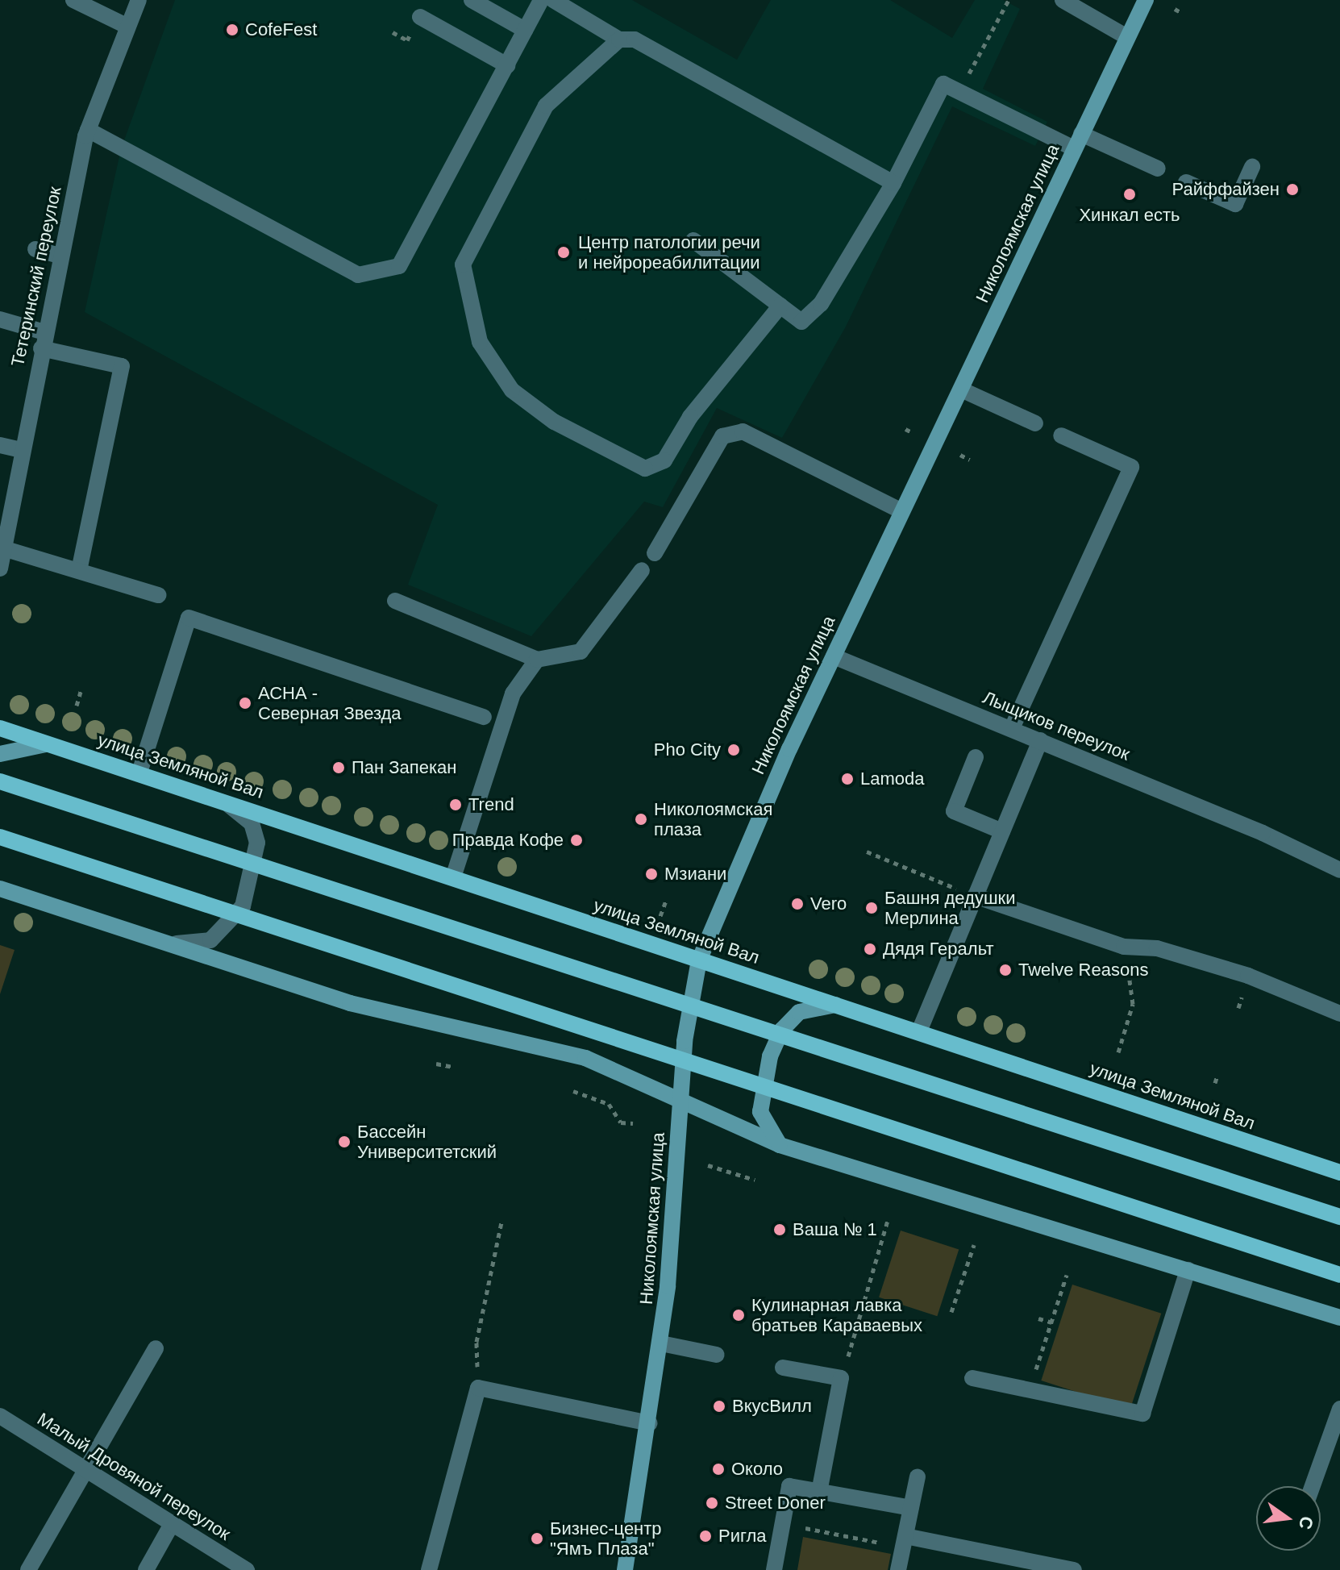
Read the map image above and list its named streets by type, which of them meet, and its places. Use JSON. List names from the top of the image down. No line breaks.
{"streets":{"main road":["Николоямская улица","улица Земляной Вал"],"street":["Тетеринский переулок","Лыщиков переулок","Малый Дровяной переулок"]},"crossings":[["Николоямская улица","Лыщиков переулок"],["Николоямская улица","улица Земляной Вал"]],"places":["CofeFest","Райффайзен","Хинкал есть","Центр патологии речи и нейрореабилитации","АСНА - Северная Звезда","Pho City","Пан Запекан","Lamoda","Trend","Николоямская плаза","Правда Кофе","Мзиани","Vero","Башня дедушки Мерлина","Дядя Геральт","Twelve Reasons","Бассейн Университетский","Ваша № 1","Кулинарная лавка братьев Караваевых","ВкусВилл","Около","Street Doner","Ригла","Бизнес-центр \"Ямъ Плаза\""],"north":"right"}
